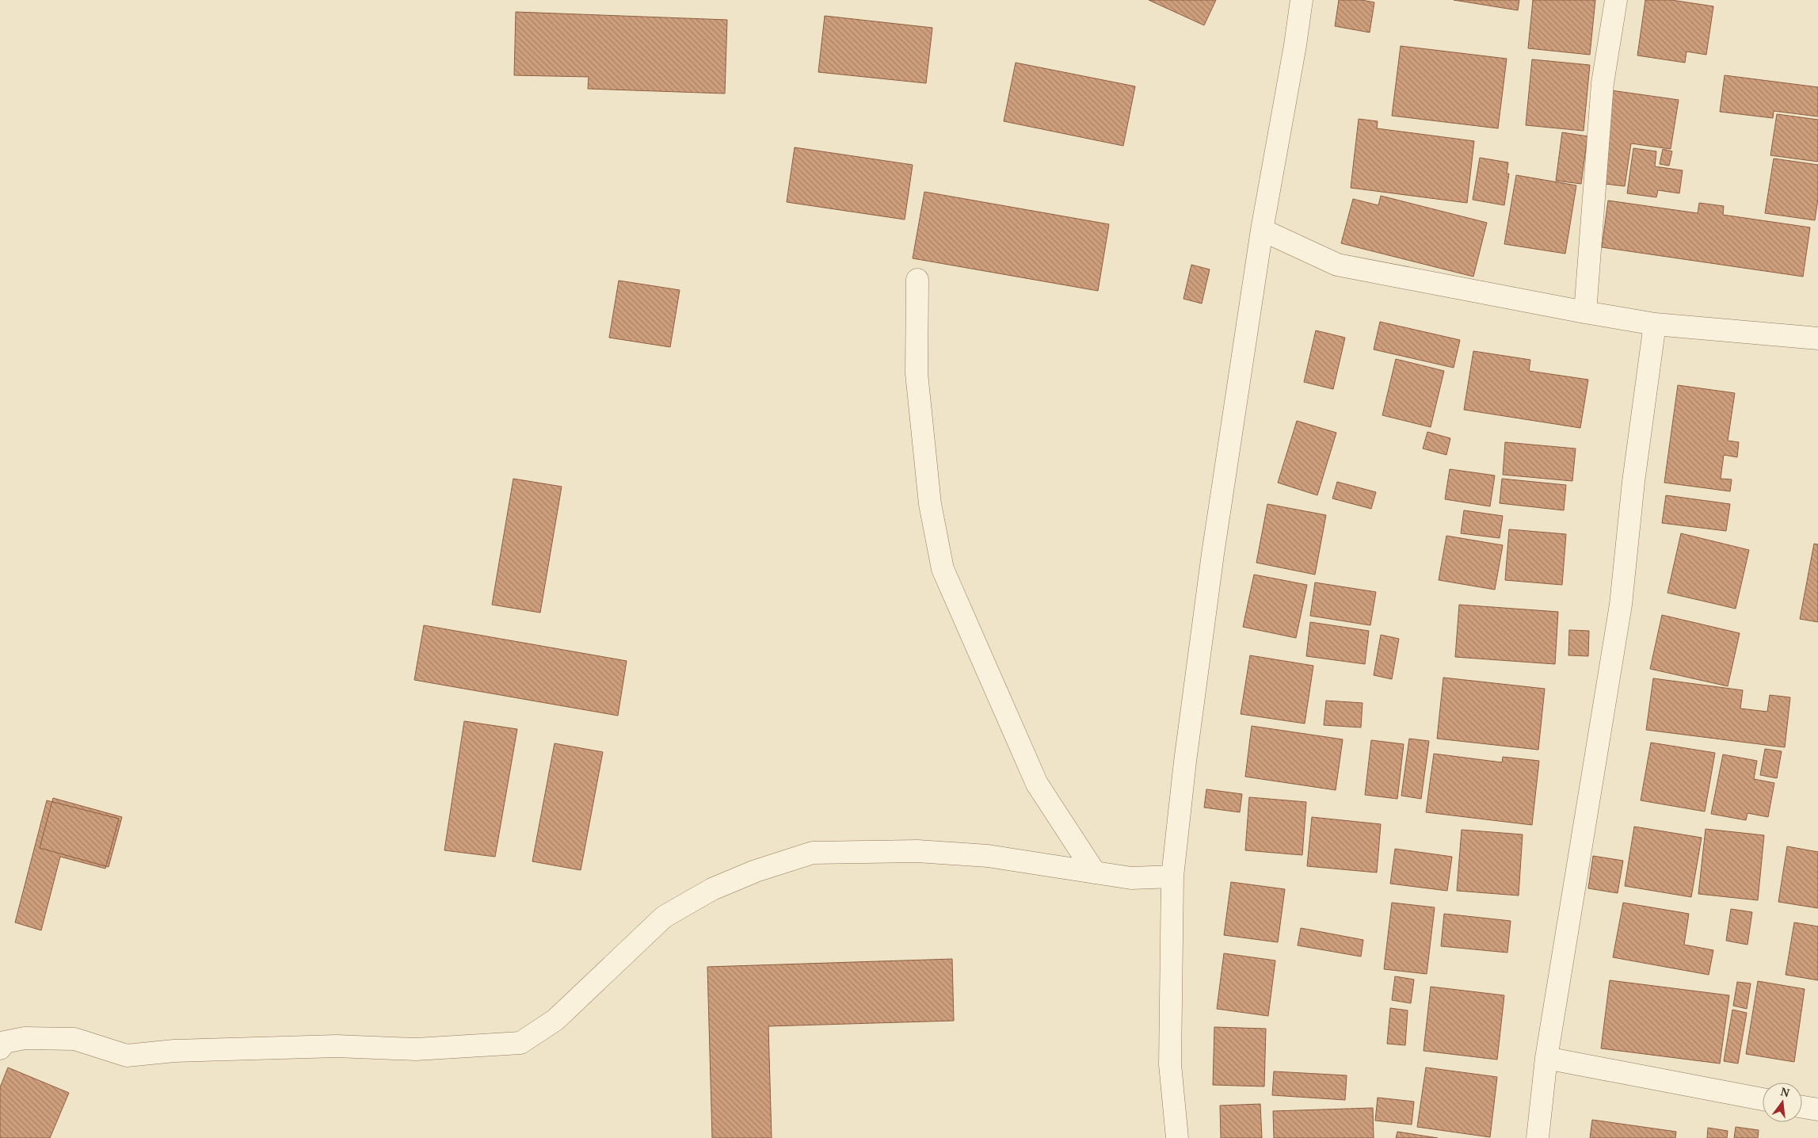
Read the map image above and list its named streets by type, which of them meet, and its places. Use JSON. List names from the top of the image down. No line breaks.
{"north":"top"}
